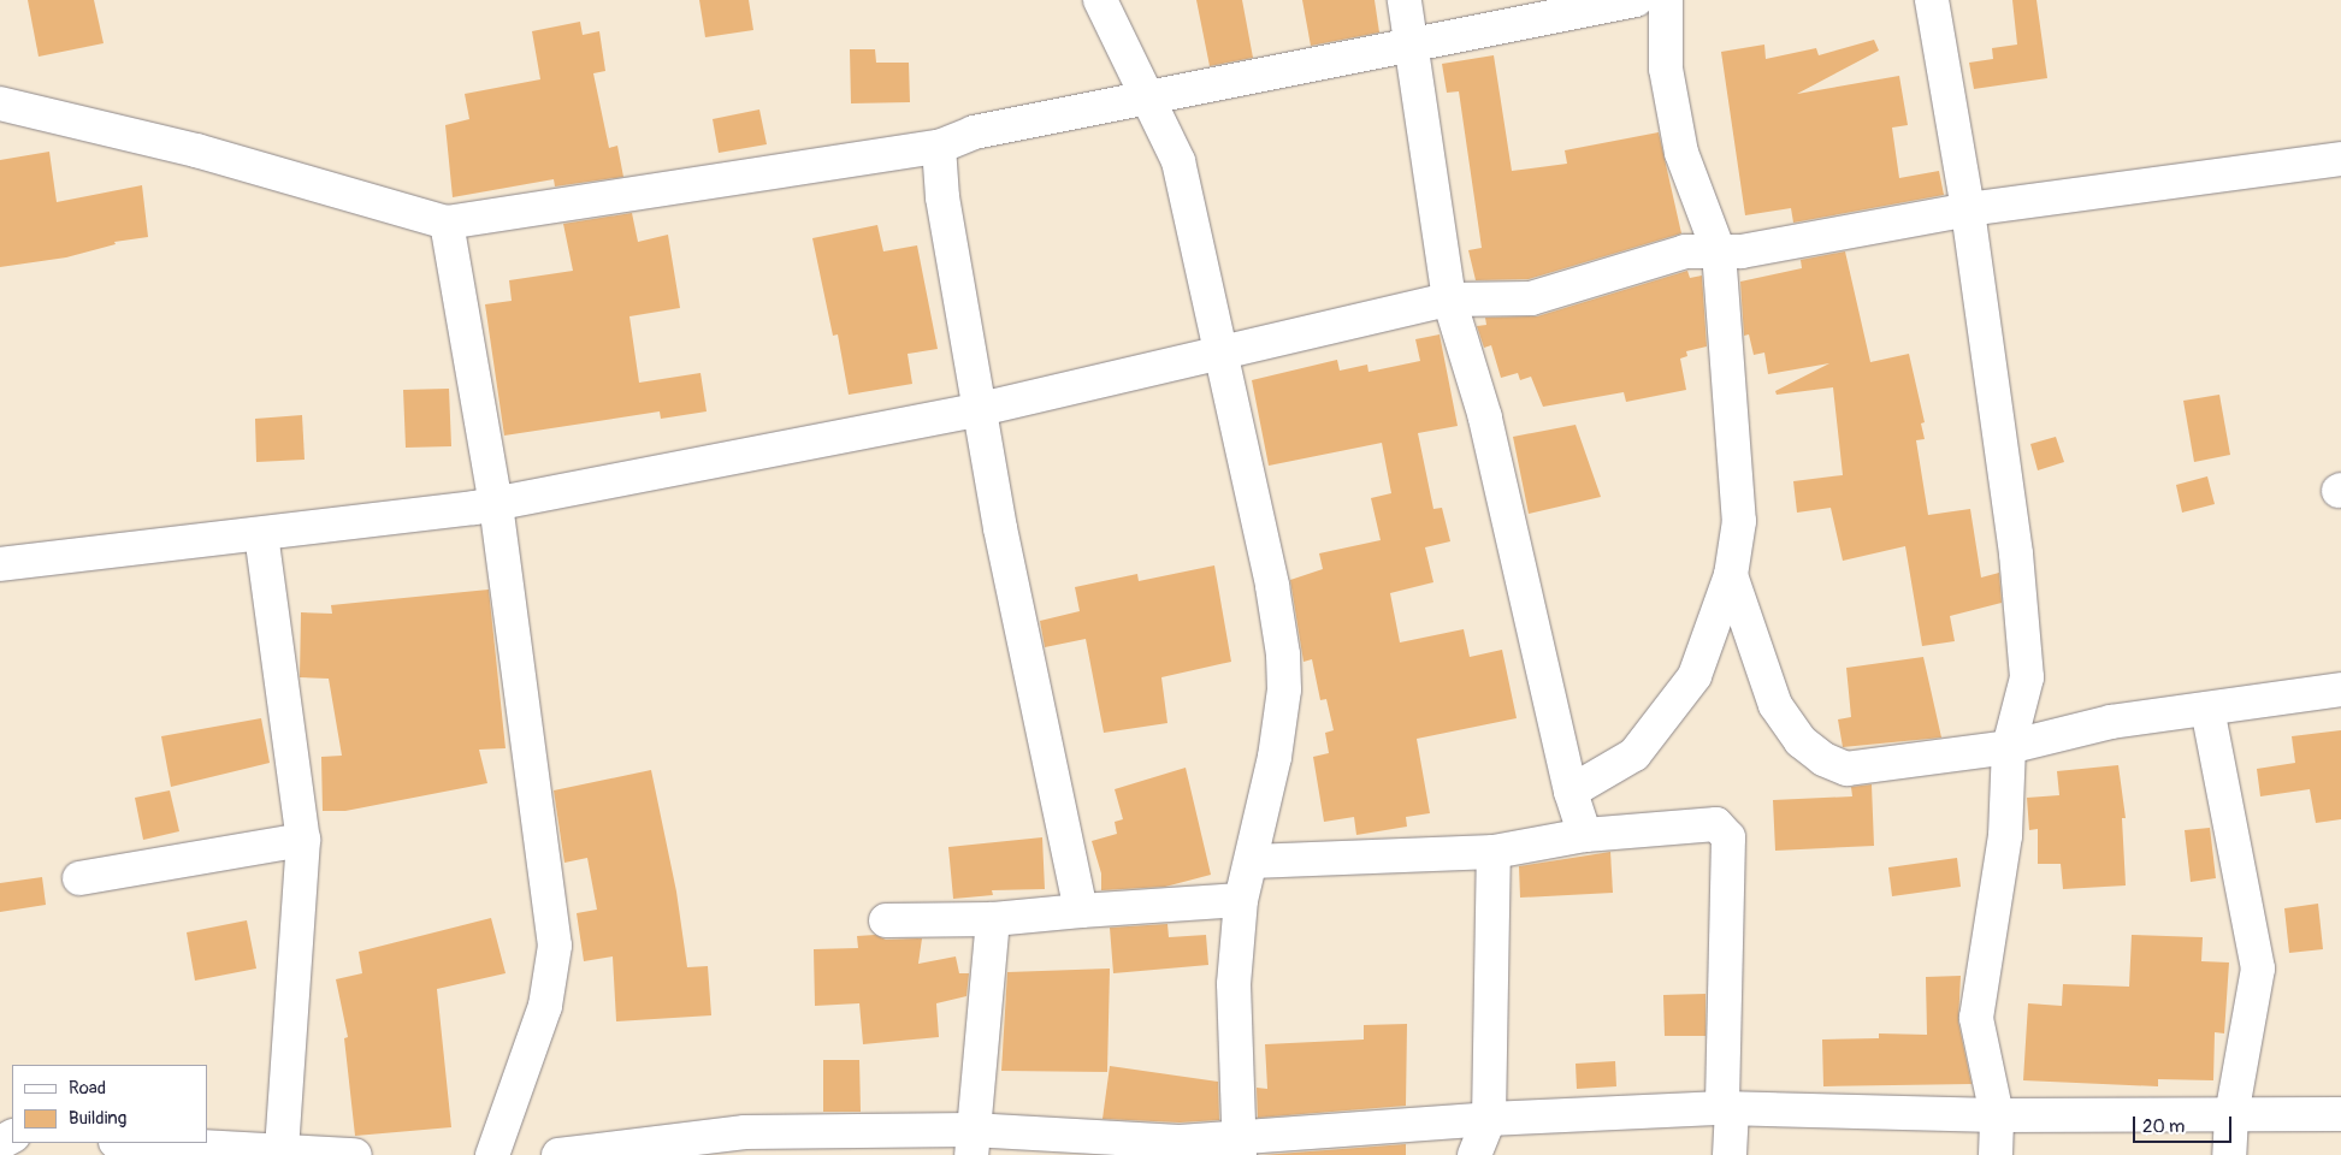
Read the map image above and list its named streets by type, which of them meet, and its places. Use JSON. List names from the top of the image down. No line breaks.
{"legend":["Road","Building"],"scale_bar":"20 m"}
